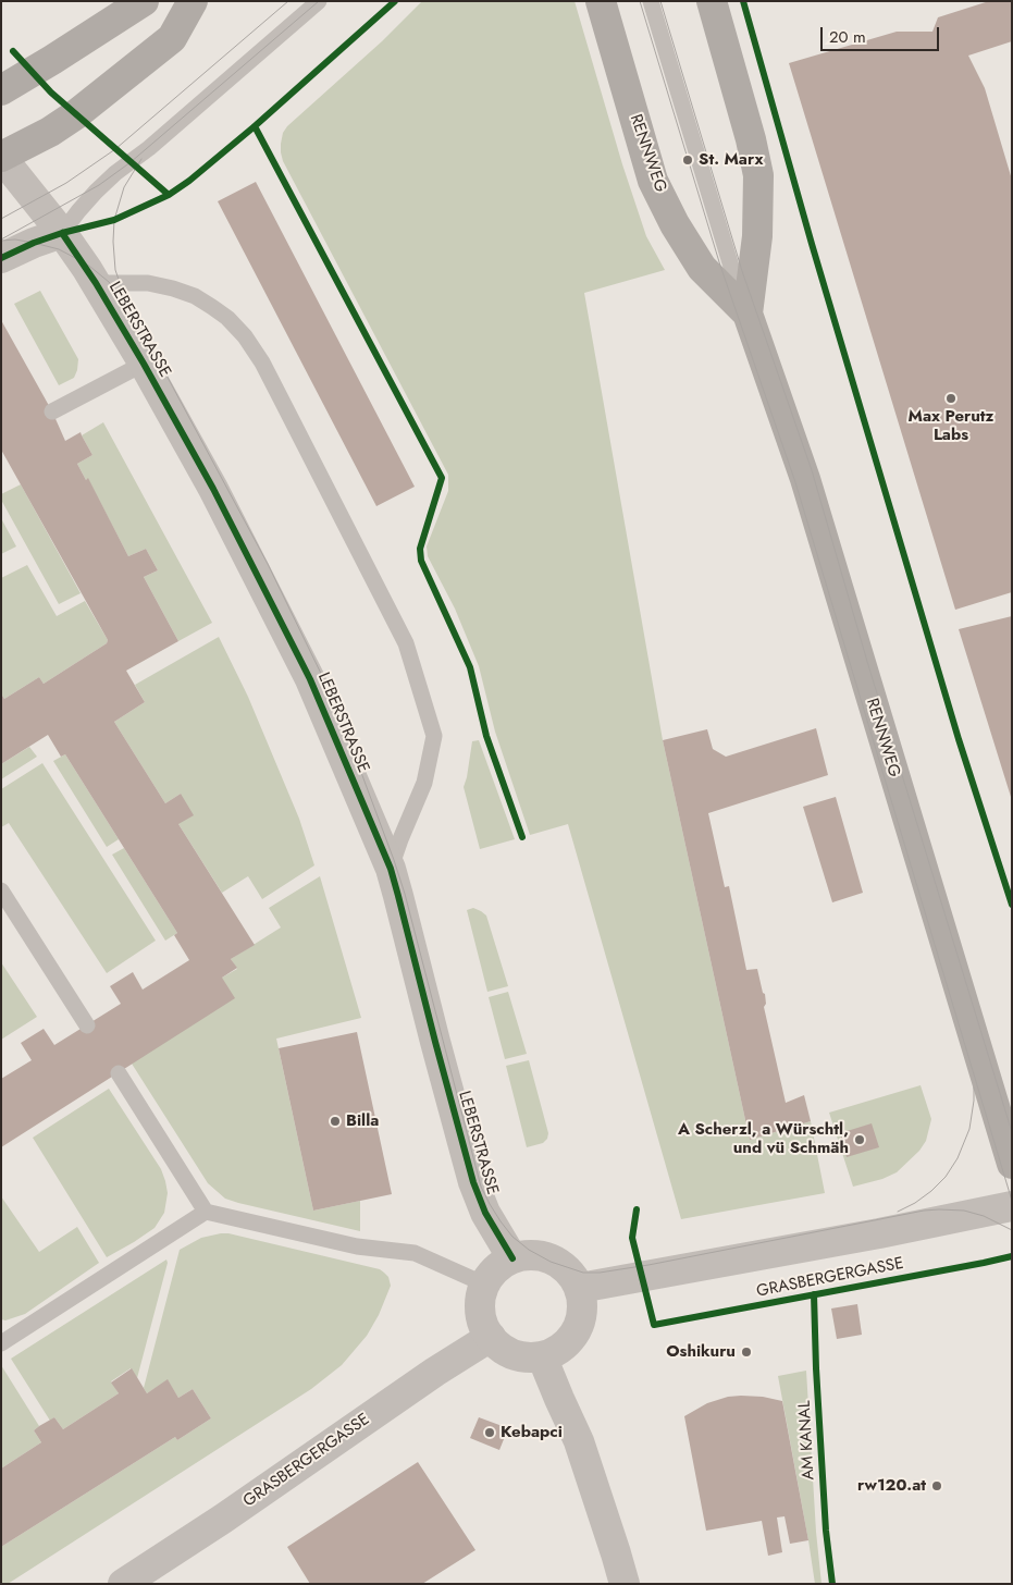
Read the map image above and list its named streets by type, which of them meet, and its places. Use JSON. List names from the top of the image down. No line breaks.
{"streets":{"main road":["RENNWEG"],"street":["LEBERSTRASSE","GRASBERGERGASSE"],"cycle path":["AM KANAL"]},"crossings":[["LEBERSTRASSE","GRASBERGERGASSE"]],"places":["St. Marx","Max Perutz Labs","Billa","A Scherzl, a Würschtl, und vü Schmäh","Oshikuru","Kebapci","rw120.at"],"scale_bar":"20 m"}
